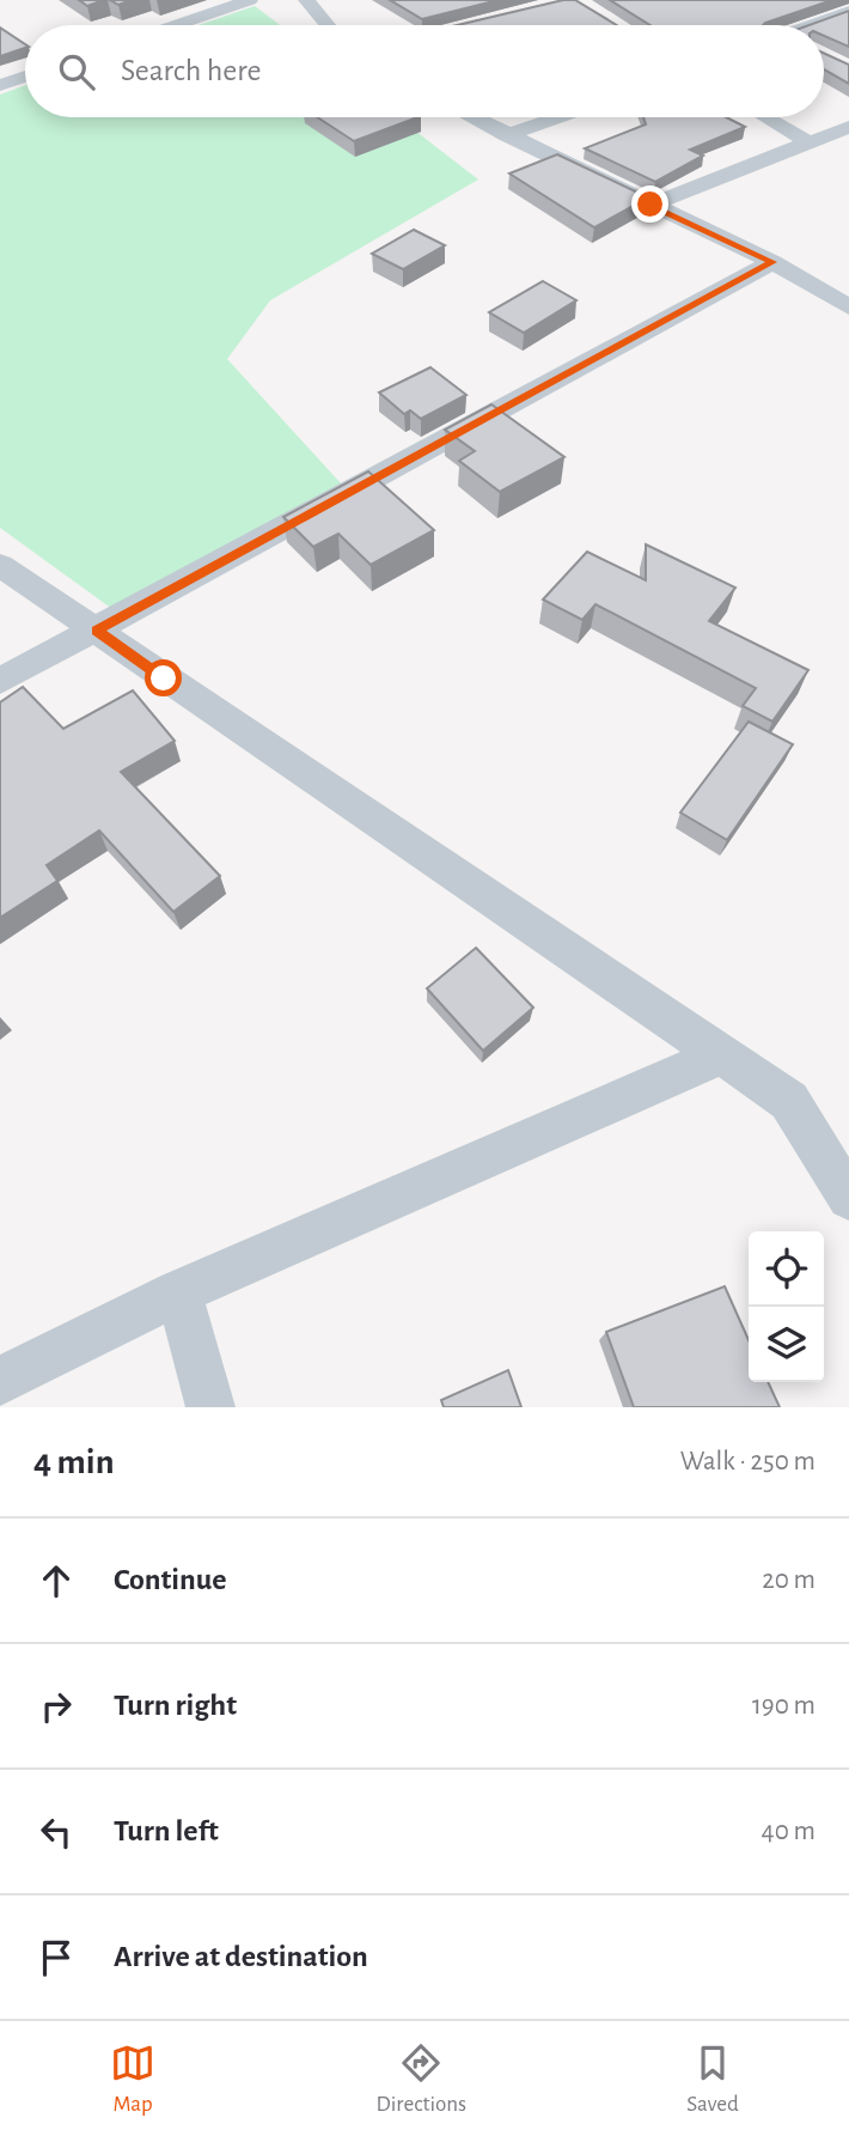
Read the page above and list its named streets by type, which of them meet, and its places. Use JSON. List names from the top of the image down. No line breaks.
{"page":{"search":"Search here","heading":["4 min","Walk · 250 m"],"list":[["Continue","20 m"],["Turn right","190 m"],["Turn left","40 m"],"Arrive at destination"],"nav":["Map","Directions","Saved"]}}
